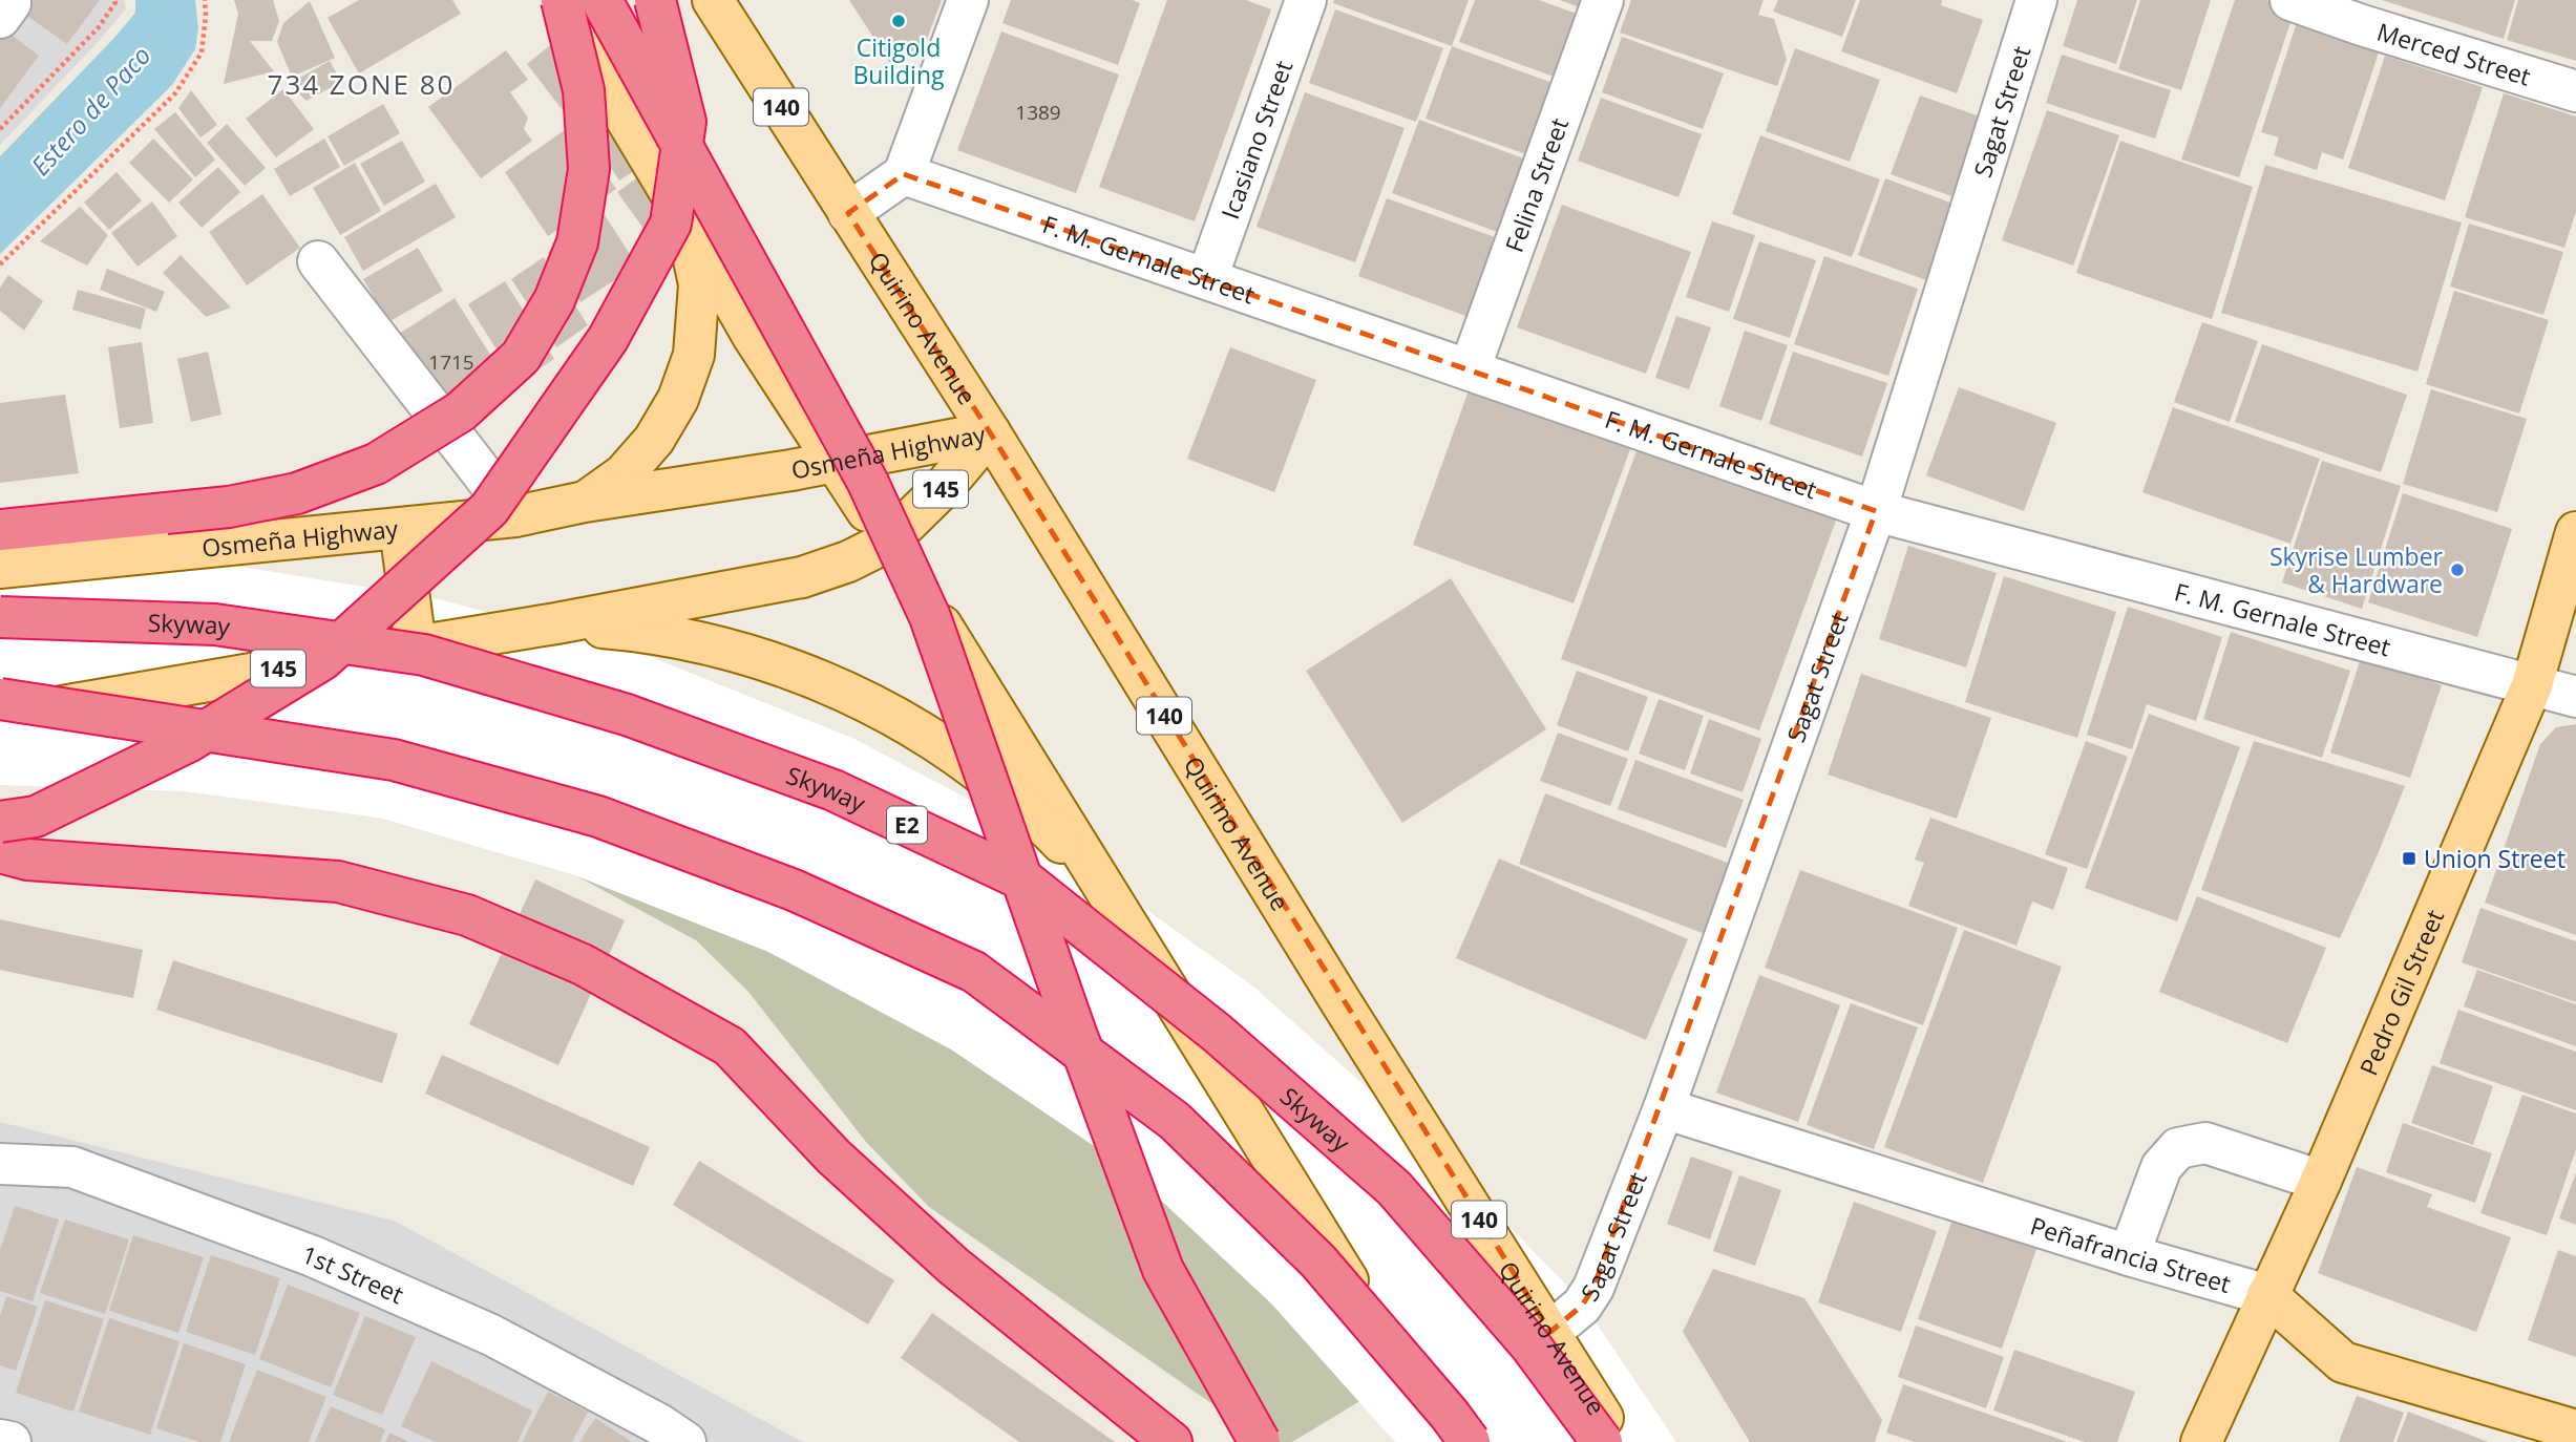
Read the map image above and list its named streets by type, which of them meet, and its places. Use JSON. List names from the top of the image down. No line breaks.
{"streets":{"highway":["Skyway","E2"],"main road":["140","Quirino Avenue","Osmeña Highway","145","Pedro Gil Street","Peñafrancia Street"],"street":["Merced Street","Sagat Street","Icasiano Street","Felina Street","F. M. Gernale Street","1st Street"]},"crossings":[["Sagat Street","F. M. Gernale Street"],["Sagat Street","Quirino Avenue"],["Sagat Street","Peñafrancia Street"],["Icasiano Street","F. M. Gernale Street"],["Felina Street","F. M. Gernale Street"],["F. M. Gernale Street","Pedro Gil Street"],["Quirino Avenue","Osmeña Highway"],["Pedro Gil Street","Peñafrancia Street"]],"districts":["734 ZONE 80"],"water":["Estero de Paco"],"places":{"other":["Citigold Building","Skyrise Lumber & Hardware"],"transit":["Union Street"]},"house_numbers":["1389","1715"]}
